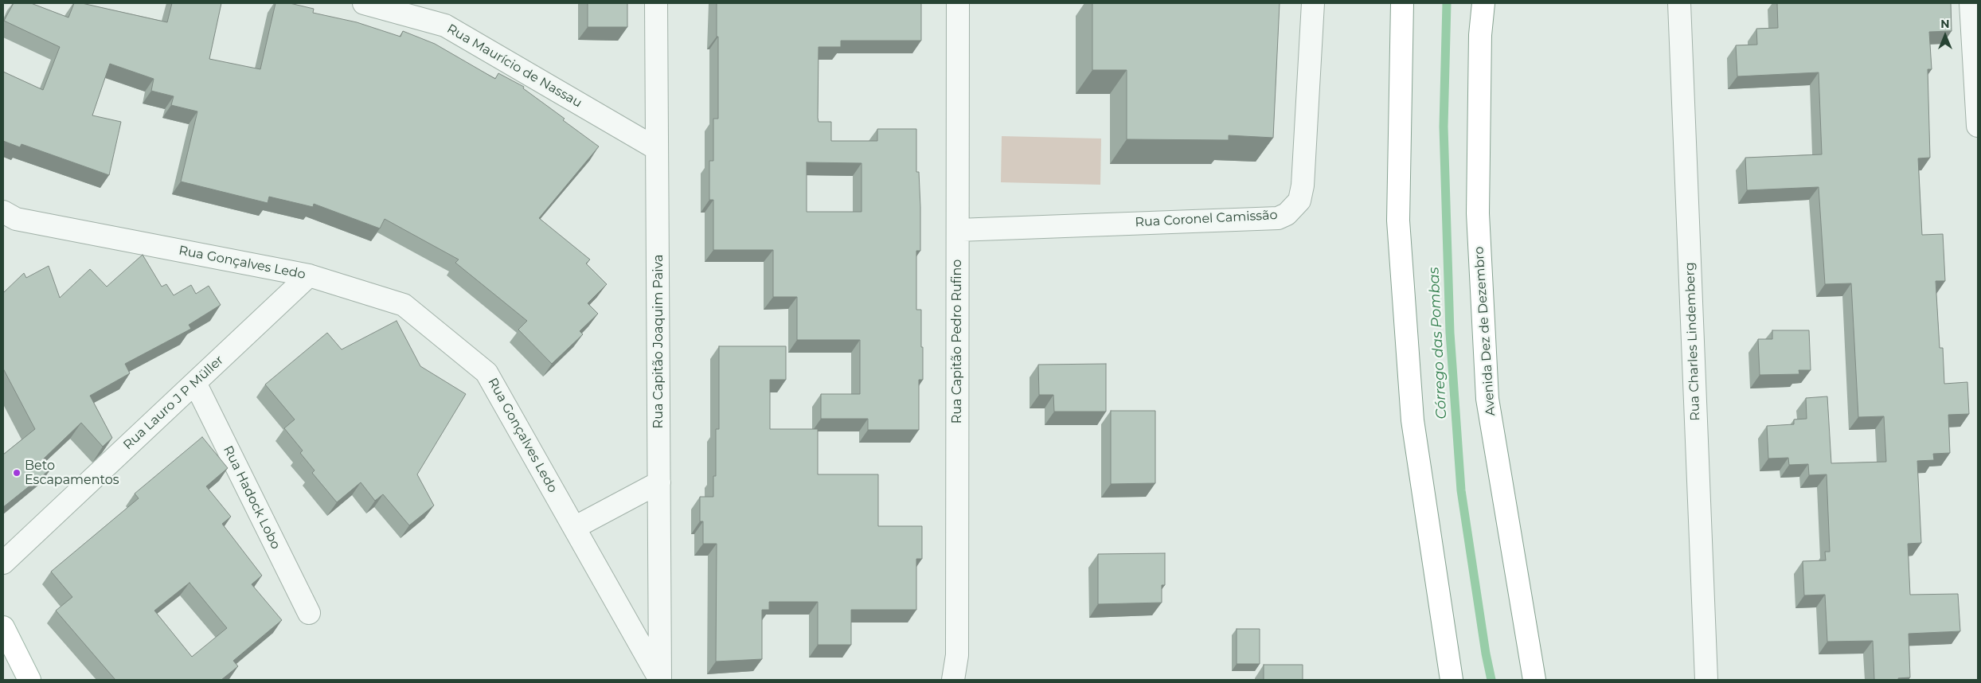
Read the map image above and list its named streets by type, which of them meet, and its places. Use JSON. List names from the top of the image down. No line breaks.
{"streets":{"main road":["Avenida Dez de Dezembro"],"street":["Rua Maurício de Nassau","Rua Coronel Camissão","Rua Gonçalves Ledo","Rua Capitão Joaquim Paiva","Rua Capitão Pedro Rufino","Rua Charles Lindemberg","Rua Lauro J P Müller","Rua Hadock Lobo"]},"crossings":[["Rua Maurício de Nassau","Rua Capitão Joaquim Paiva"],["Rua Coronel Camissão","Rua Capitão Pedro Rufino"],["Rua Gonçalves Ledo","Rua Capitão Joaquim Paiva"],["Rua Gonçalves Ledo","Rua Lauro J P Müller"],["Rua Lauro J P Müller","Rua Hadock Lobo"]],"water":["Córrego das Pombas"],"places":["Beto Escapamentos"],"north":"top"}
